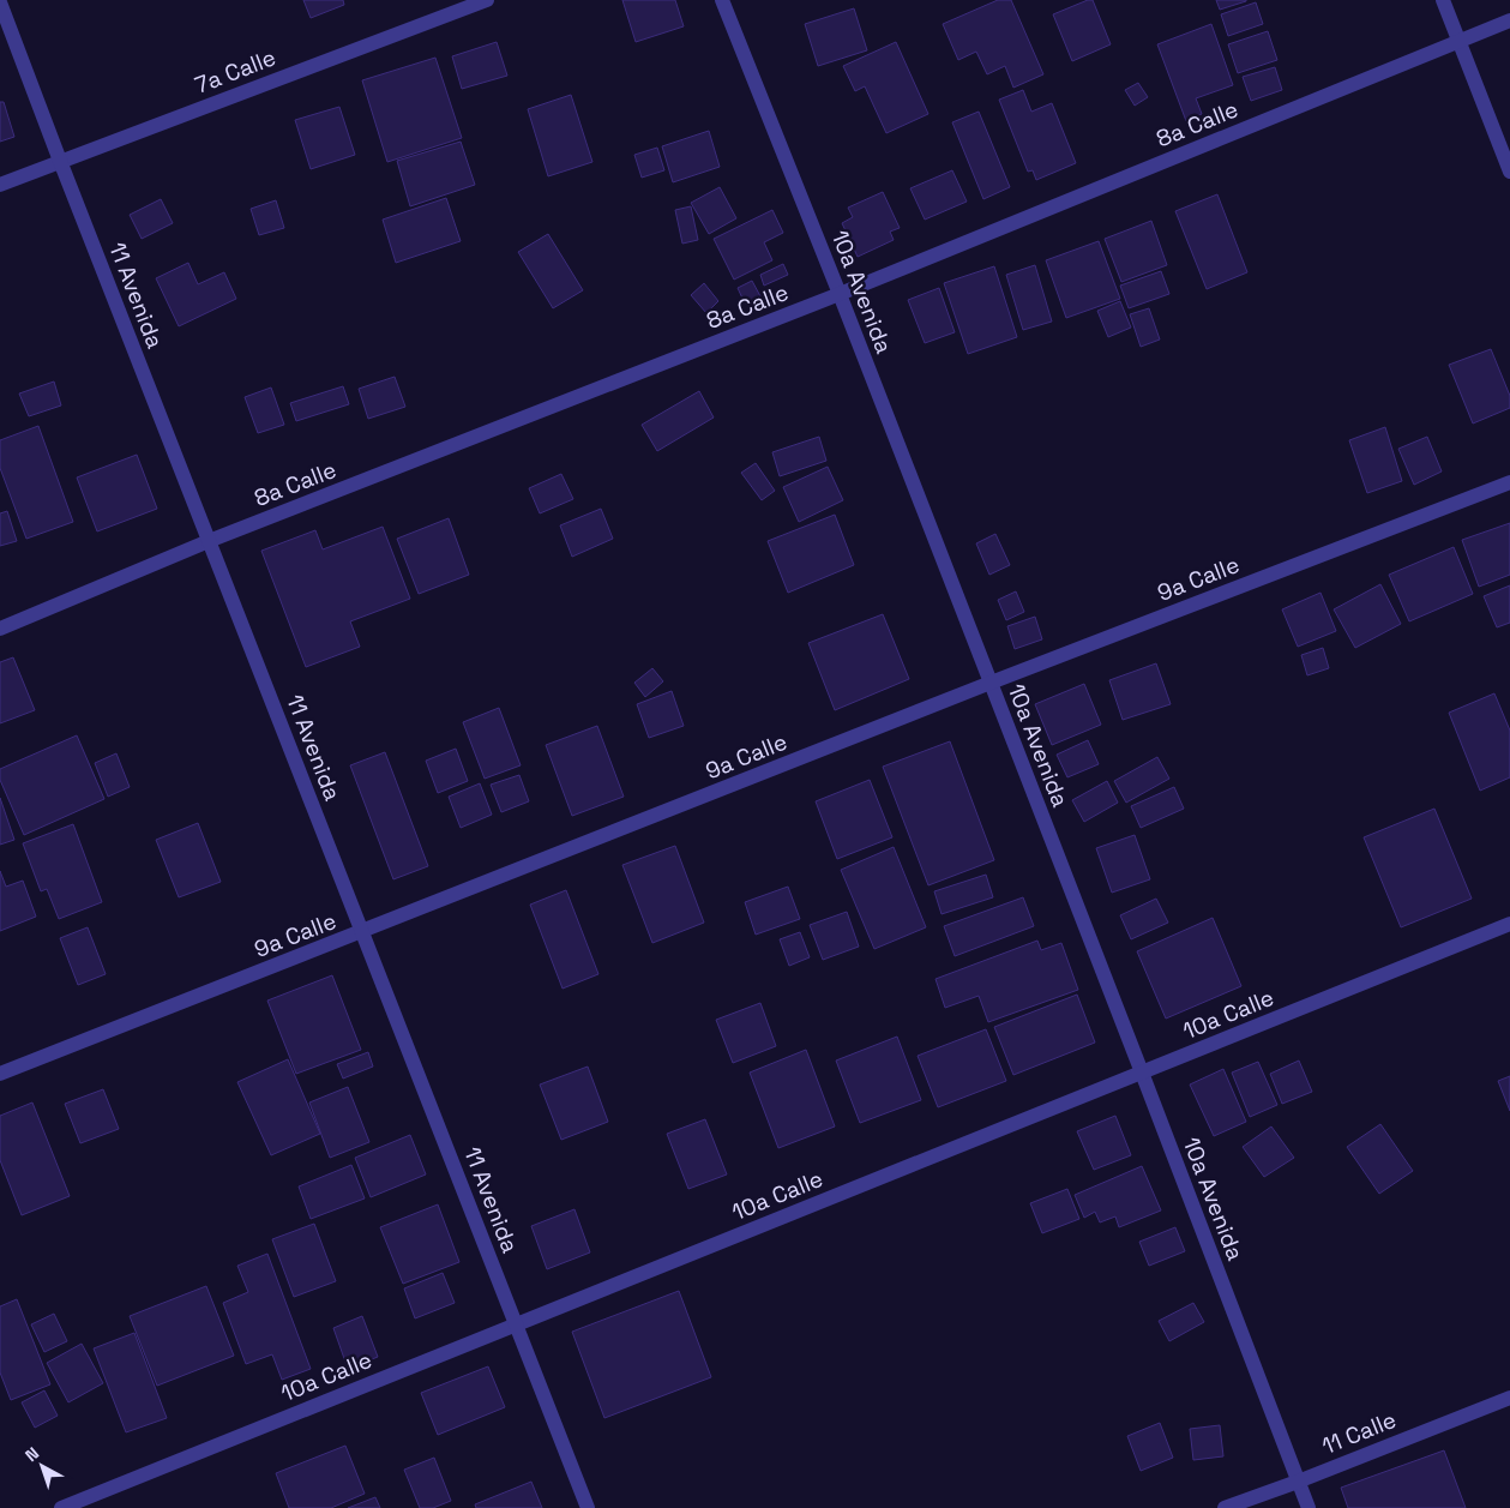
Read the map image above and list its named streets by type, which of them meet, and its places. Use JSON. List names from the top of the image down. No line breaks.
{"streets":{"street":["7a Calle","8a Calle","10a Avenida","11 Avenida","9a Calle","10a Calle","11 Calle"]},"crossings":[["7a Calle","11 Avenida"],["8a Calle","10a Avenida"],["8a Calle","11 Avenida"],["10a Avenida","9a Calle"],["10a Avenida","10a Calle"],["10a Avenida","11 Calle"],["11 Avenida","9a Calle"],["11 Avenida","10a Calle"]],"north":"top left"}
